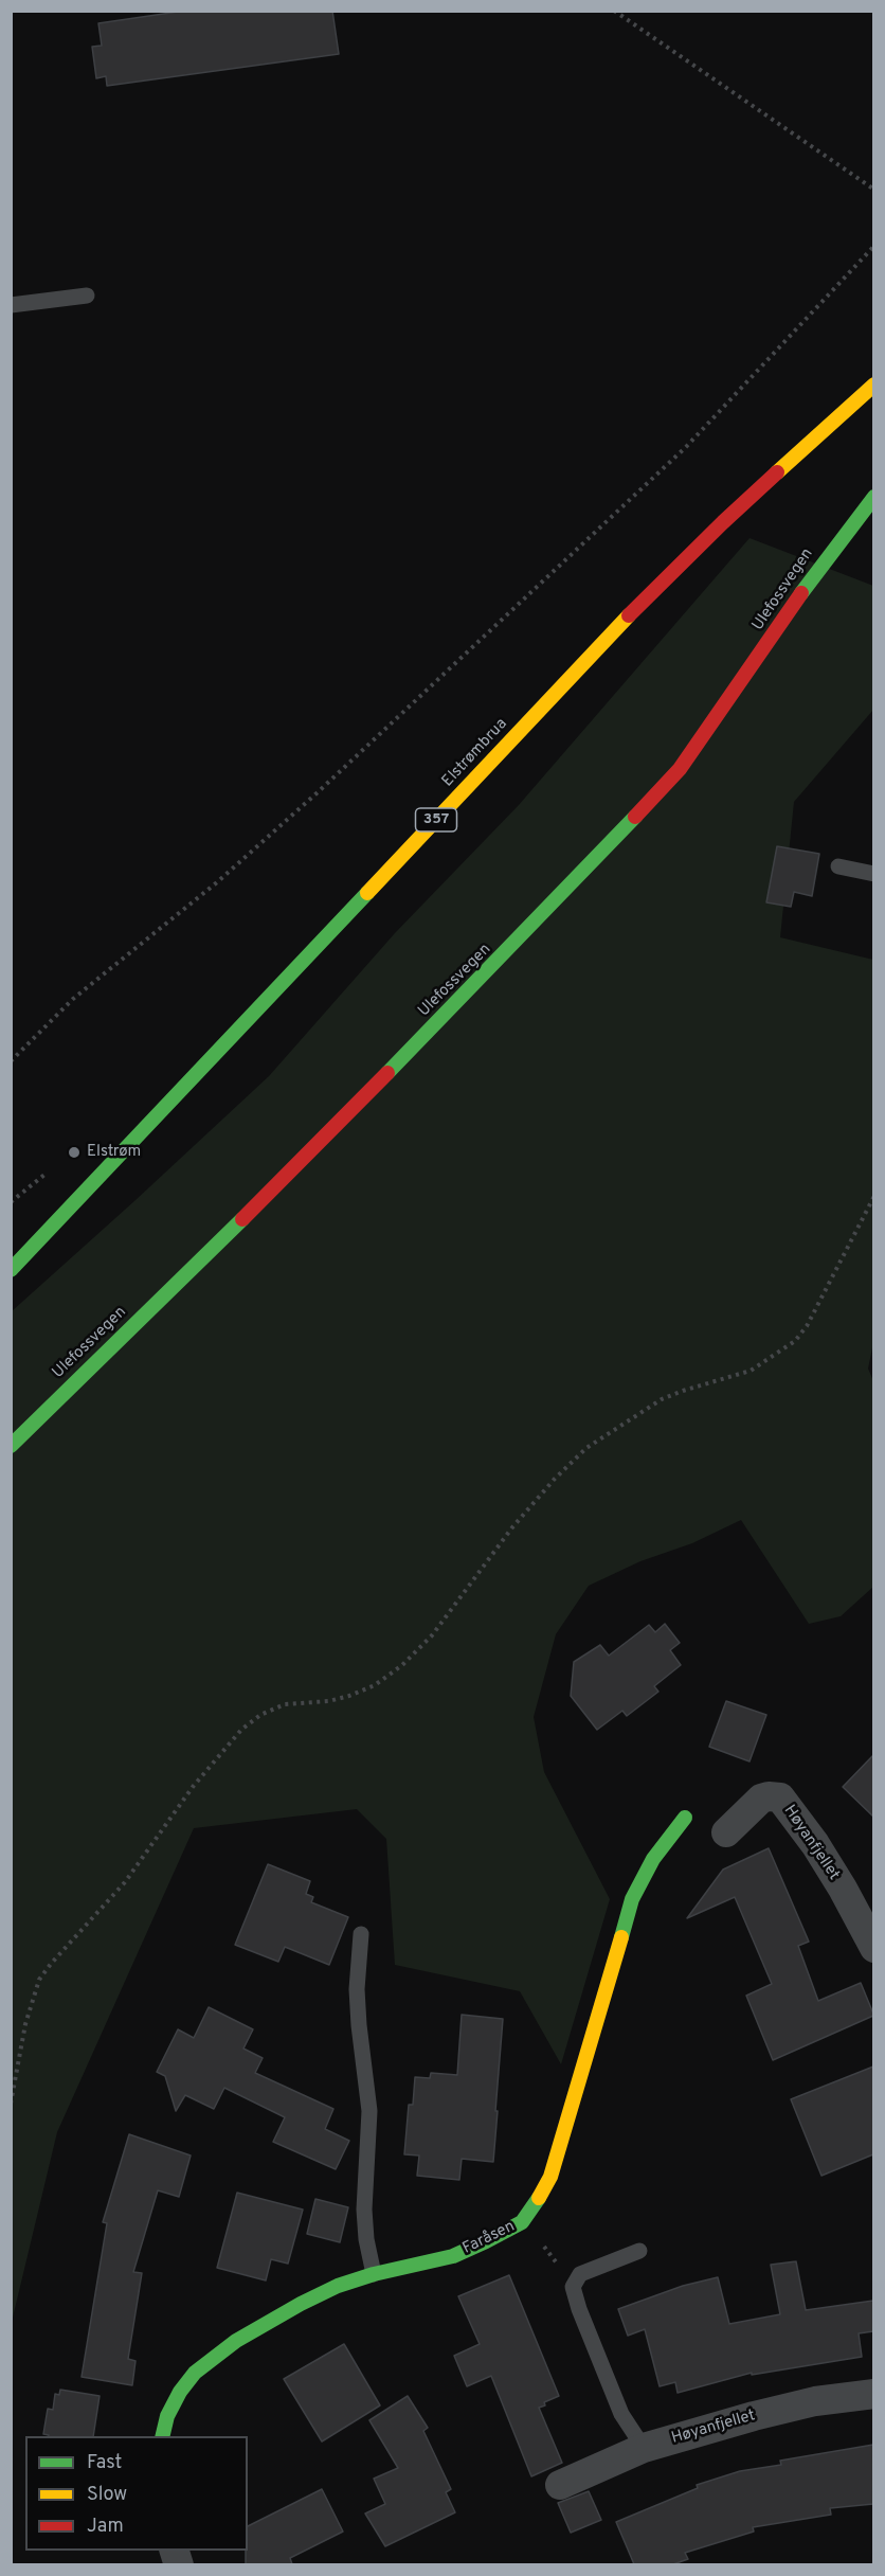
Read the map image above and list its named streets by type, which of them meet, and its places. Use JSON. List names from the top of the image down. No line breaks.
{"streets":{"street":["Ulefossvegen","Elstrømbrua","357","Høyanfjellet","Faråsen"]},"places":["Elstrøm"],"legend":["Fast","Slow","Jam"]}
